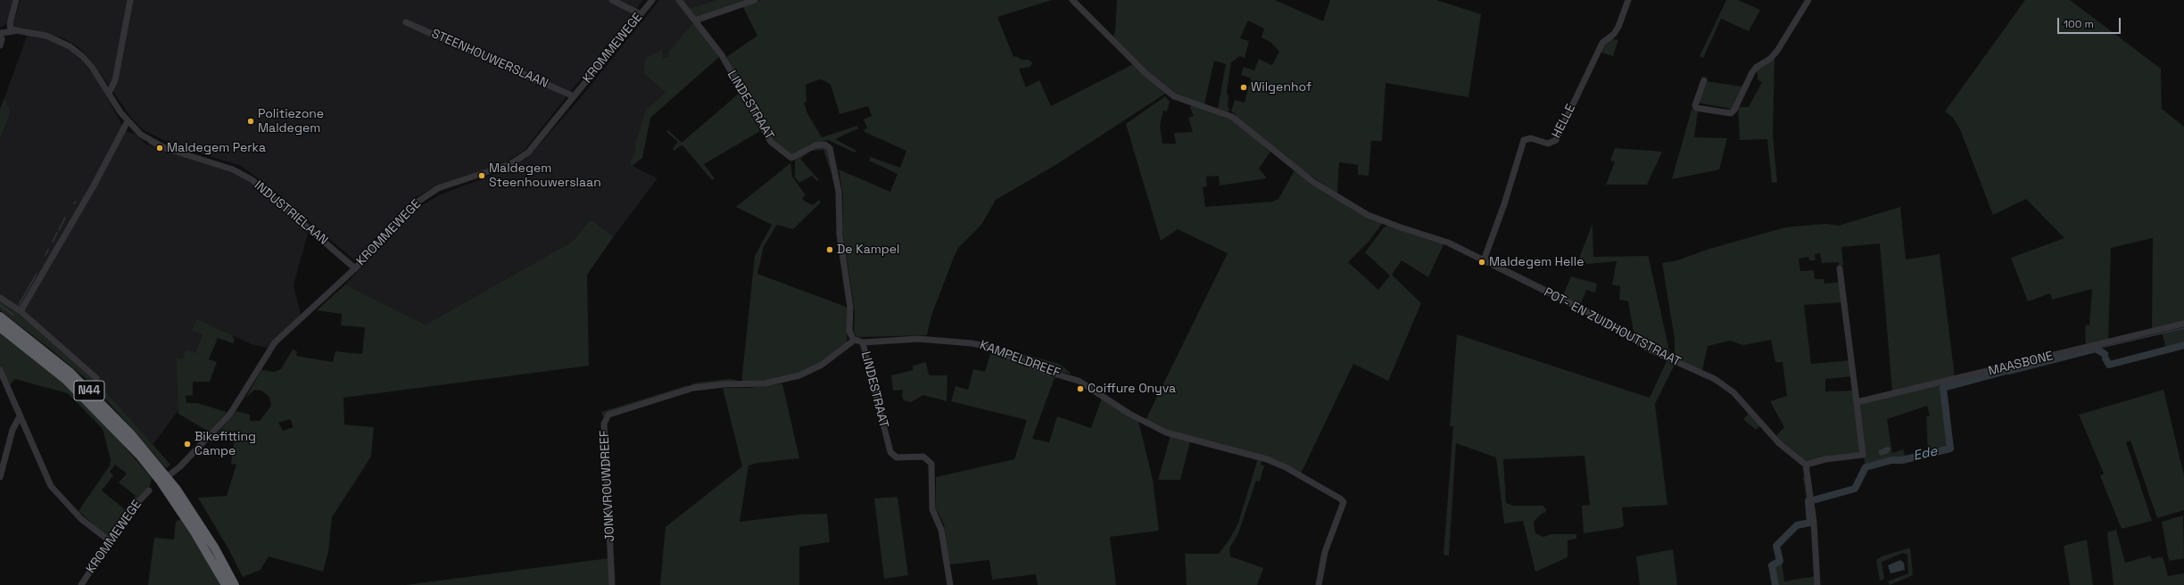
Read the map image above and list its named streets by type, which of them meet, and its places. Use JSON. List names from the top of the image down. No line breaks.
{"streets":{"highway":["N44"],"street":["KROMMEWEGE","STEENHOUWERSLAAN","LINDESTRAAT","HELLE","INDUSTRIELAAN","POT- EN ZUIDHOUTSTRAAT","KAMPELDREEF","MAASBONE","JONKVROUWDREEF"]},"crossings":[["KROMMEWEGE","STEENHOUWERSLAAN"],["KROMMEWEGE","INDUSTRIELAAN"],["KROMMEWEGE","N44"],["LINDESTRAAT","KAMPELDREEF"],["LINDESTRAAT","JONKVROUWDREEF"],["HELLE","POT- EN ZUIDHOUTSTRAAT"]],"water":["Ede"],"places":["Wilgenhof","Politiezone Maldegem","Maldegem Perka","Maldegem Steenhouwerslaan","De Kampel","Maldegem Helle","Coiffure Onyva","Bikefitting Campe"],"scale_bar":"100 m"}
